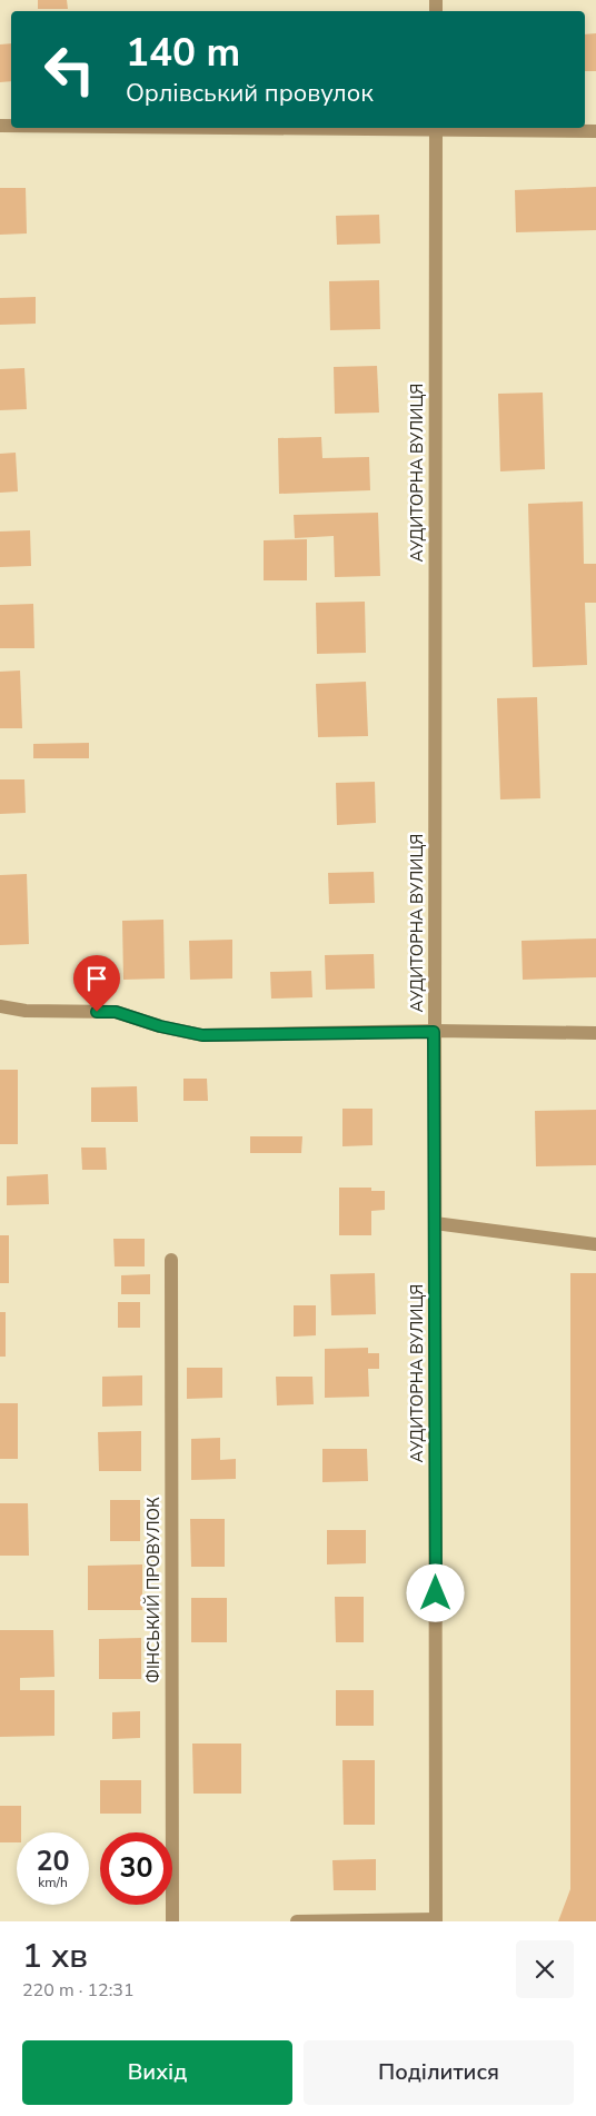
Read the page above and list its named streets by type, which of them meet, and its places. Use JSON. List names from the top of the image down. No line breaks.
{"streets":{"street":["АУДИТОРНА ВУЛИЦЯ","ФІНСЬКИЙ ПРОВУЛОК"]},"page":{"turn":["140 m","Орлівський провулок"],"speed":"20 km/h","limit":"30","heading":["1 хв","220 m · 12:31"],"buttons":["Вихід","Поділитися"]}}
